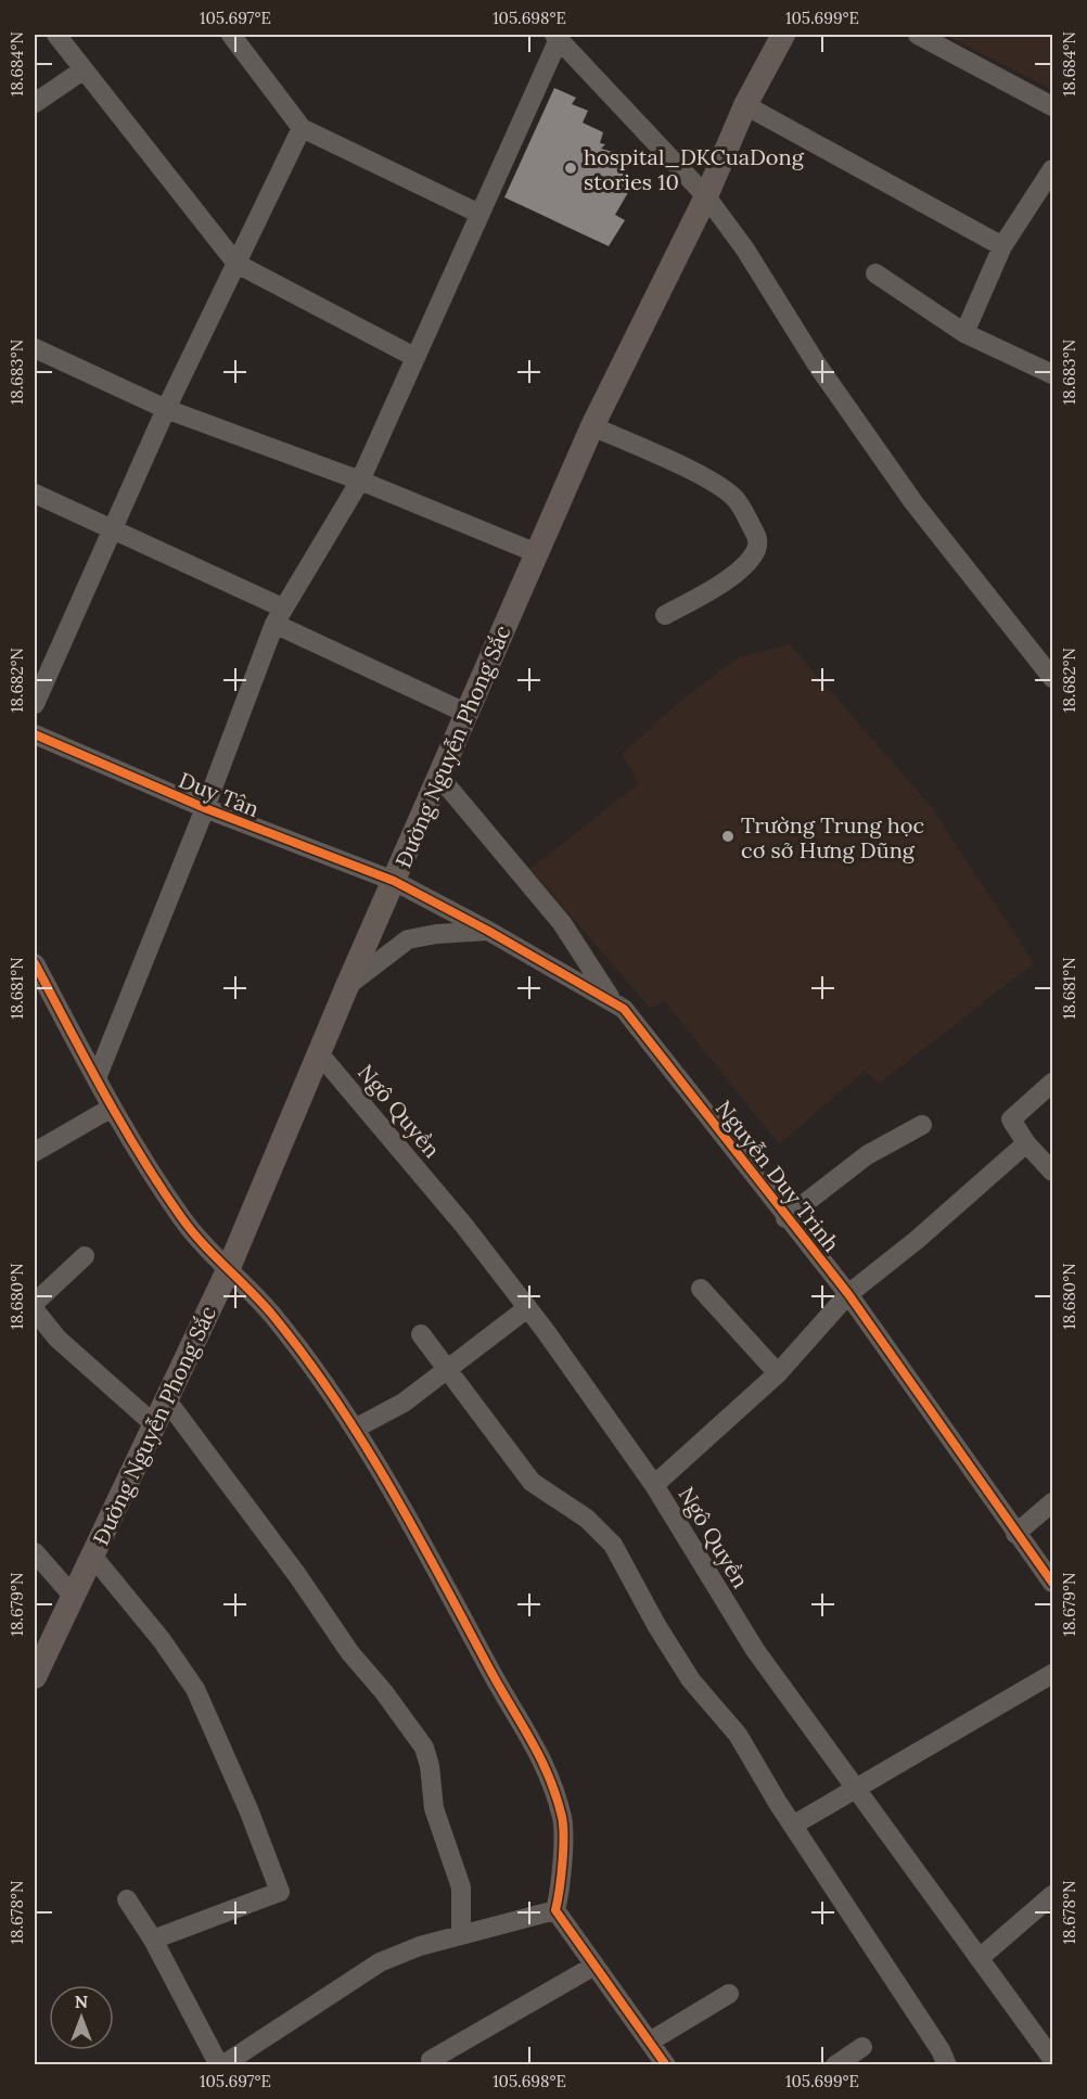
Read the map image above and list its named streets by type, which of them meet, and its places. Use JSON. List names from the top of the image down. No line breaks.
{"streets":{"main road":["Đường Nguyễn Phong Sắc"],"street":["Duy Tân","Ngô Quyền","Nguyễn Duy Trinh"]},"crossings":[["Đường Nguyễn Phong Sắc","Duy Tân"],["Đường Nguyễn Phong Sắc","Ngô Quyền"],["Đường Nguyễn Phong Sắc","Nguyễn Duy Trinh"],["Duy Tân","Nguyễn Duy Trinh"]],"places":["hospital_DKCuaDong stories 10","Trường Trung học cơ sở Hưng Dũng"],"north":"top","coordinates":["105.697°E","105.698°E","105.699°E","18.684°N","18.683°N","18.682°N","18.681°N","18.680°N","18.679°N","18.678°N"]}
